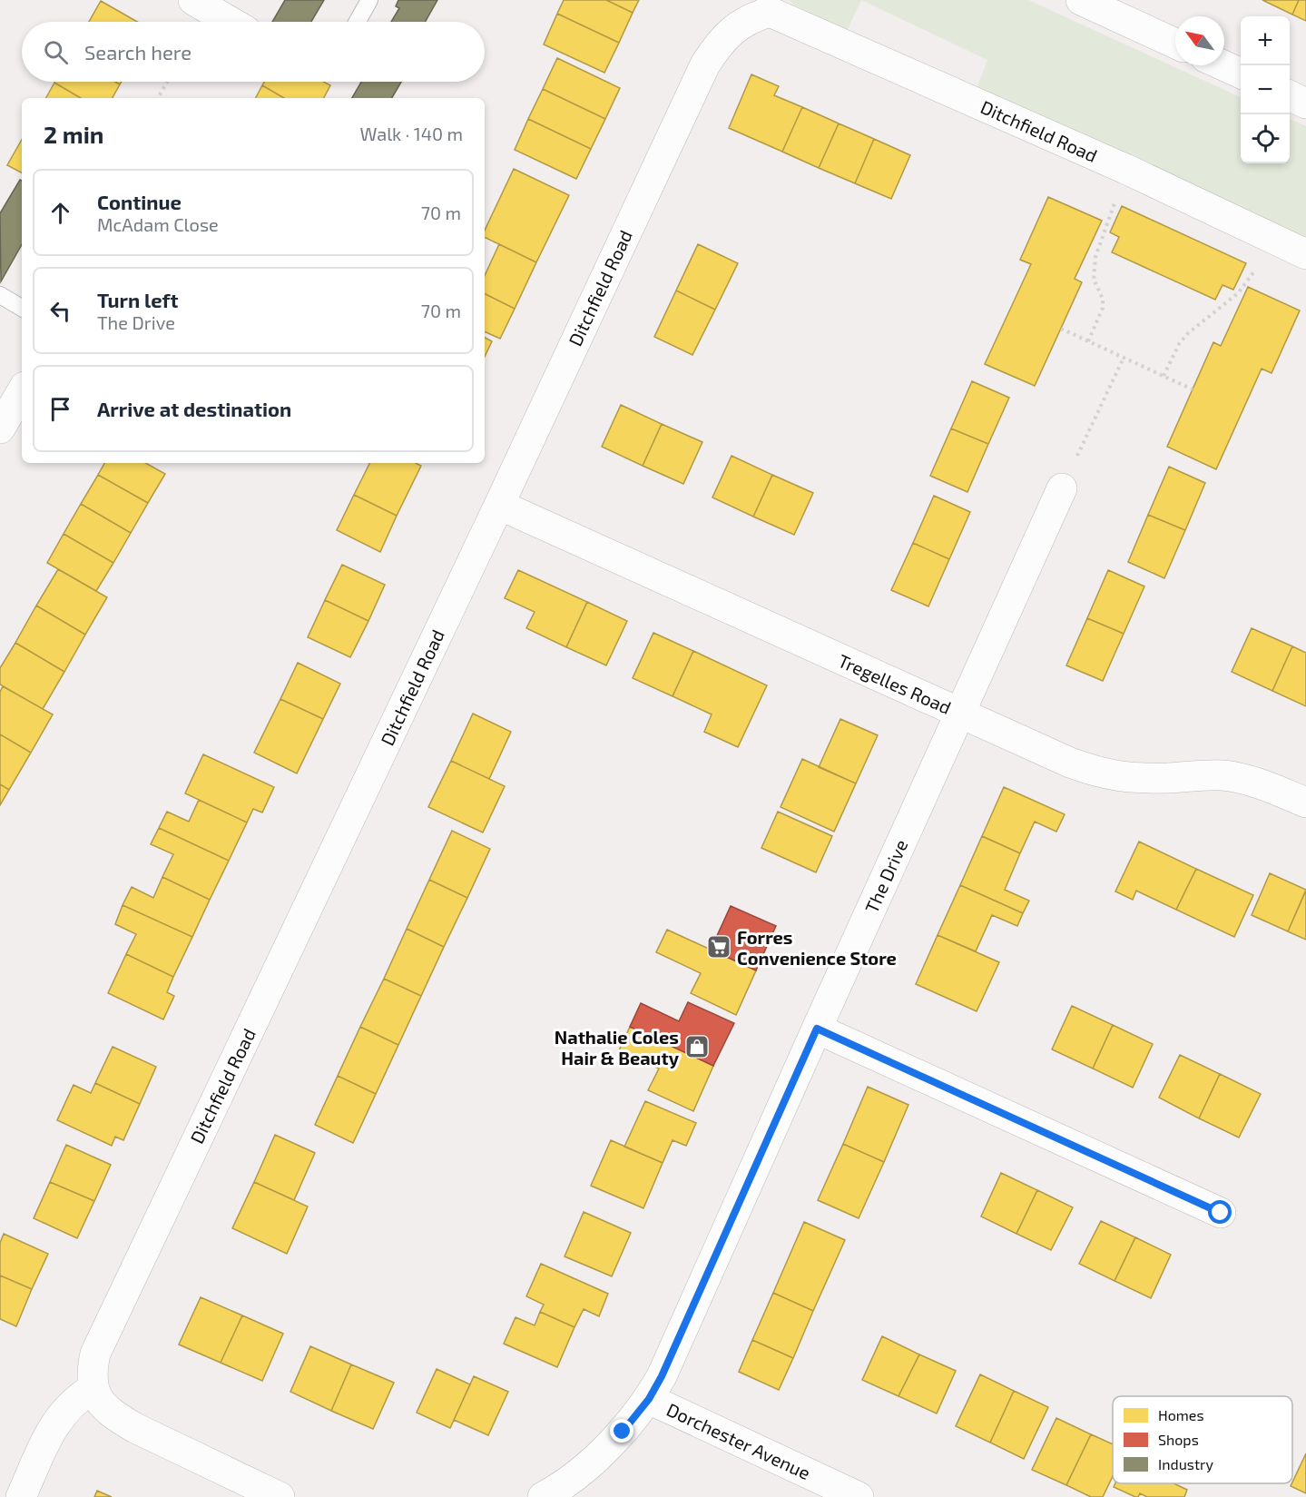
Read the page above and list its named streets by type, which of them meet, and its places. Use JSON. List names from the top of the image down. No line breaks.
{"streets":{"street":["Ditchfield Road","Tregelles Road","The Drive","Dorchester Avenue"]},"crossings":[["Ditchfield Road","Tregelles Road"],["Tregelles Road","The Drive"],["The Drive","Dorchester Avenue"]],"places":{"supermarket":["Forres Convenience Store"],"shop":["Nathalie Coles Hair & Beauty"]},"legend":["Homes","Shops","Industry"],"north":"top left","page":{"map_buttons":["+","−"],"search":"Search here","heading":["2 min","Walk · 140 m"],"list":[["Continue","McAdam Close","70 m"],["Turn left","The Drive","70 m"],"Arrive at destination"]}}
